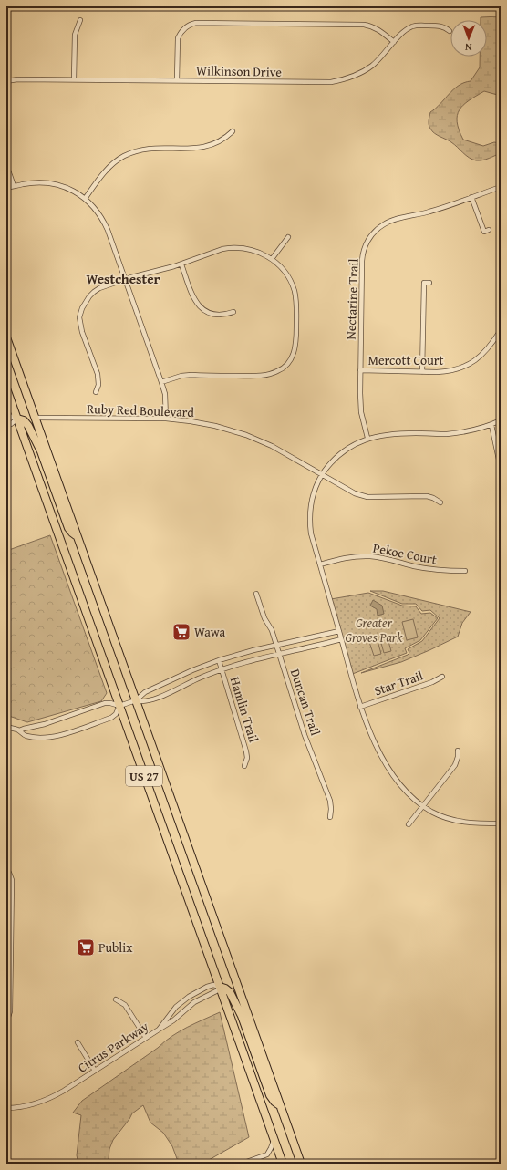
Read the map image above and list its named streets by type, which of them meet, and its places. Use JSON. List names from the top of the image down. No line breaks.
{"streets":{"highway":["US 27"],"street":["Wilkinson Drive","Nectarine Trail","Mercott Court","Ruby Red Boulevard","Pekoe Court","Star Trail","Duncan Trail","Hamlin Trail","Citrus Parkway"]},"crossings":[["Nectarine Trail","Mercott Court"],["Ruby Red Boulevard","US 27"],["US 27","Citrus Parkway"]],"districts":["Westchester"],"parks":["Greater Groves Park"],"places":{"supermarket":["Wawa","Publix"]},"north":"bottom"}
